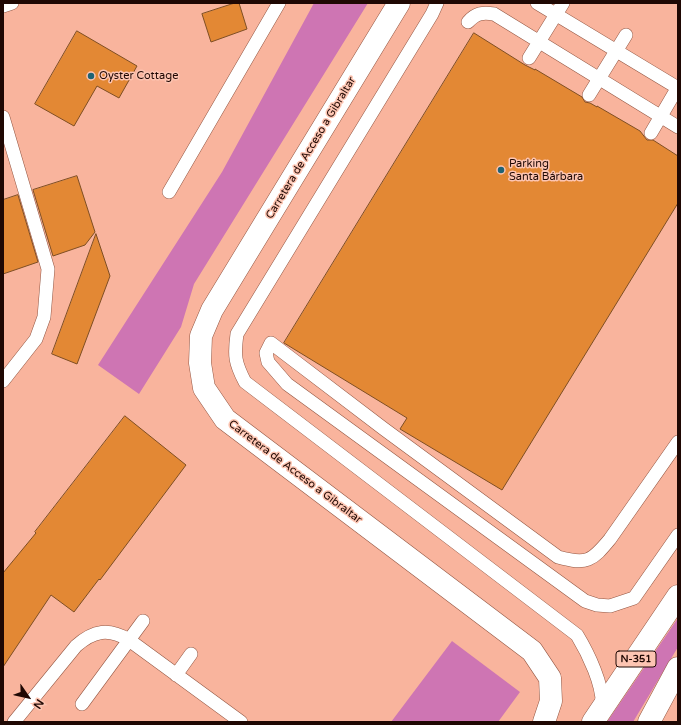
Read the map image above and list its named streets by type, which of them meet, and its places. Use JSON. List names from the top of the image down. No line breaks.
{"streets":{"main road":["Carretera de Acceso a Gibraltar","N-351"]},"places":["Oyster Cottage","Parking Santa Bárbara"],"north":"bottom right"}
